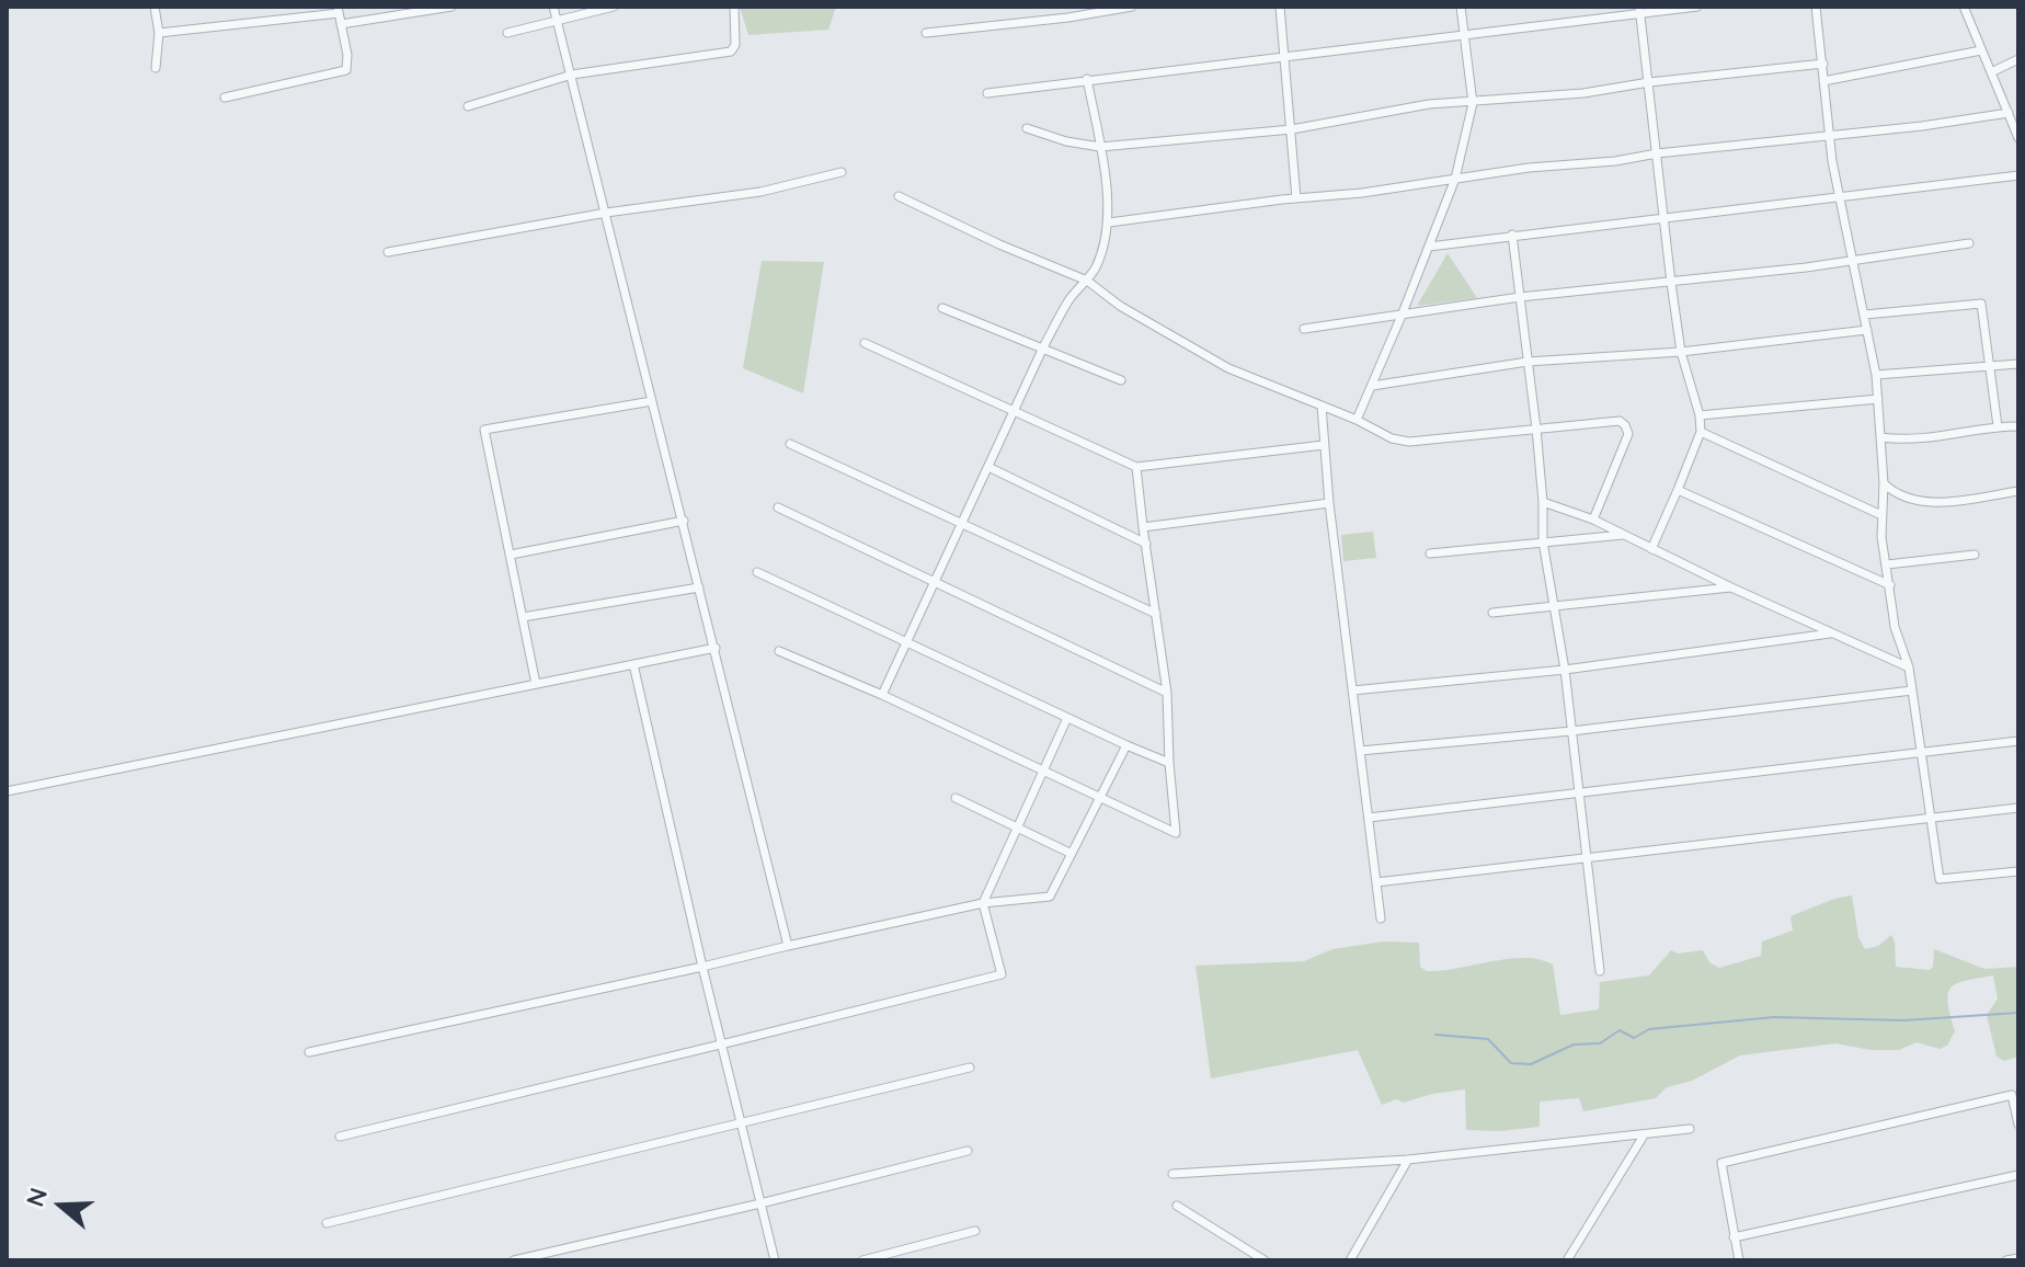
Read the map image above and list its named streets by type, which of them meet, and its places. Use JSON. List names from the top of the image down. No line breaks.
{"north":"left"}
